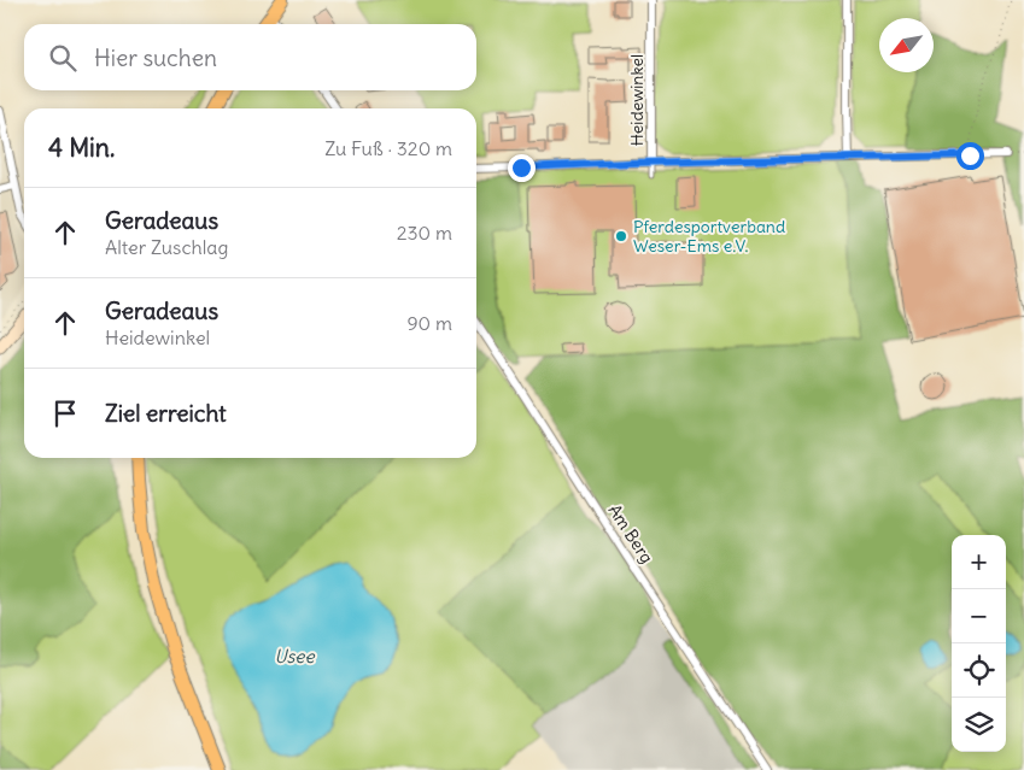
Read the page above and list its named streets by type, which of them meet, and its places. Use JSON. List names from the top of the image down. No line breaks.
{"streets":{"street":["Heidewinkel","Am Berg"]},"water":["Usee"],"places":["Pferdesportverband Weser-Ems e.V."],"north":"bottom left","page":{"search":"Hier suchen","heading":["4 Min.","Zu Fuß · 320 m"],"list":[["Geradeaus","Alter Zuschlag","230 m"],["Geradeaus","Heidewinkel","90 m"],"Ziel erreicht"],"map_buttons":["+","−"]}}
